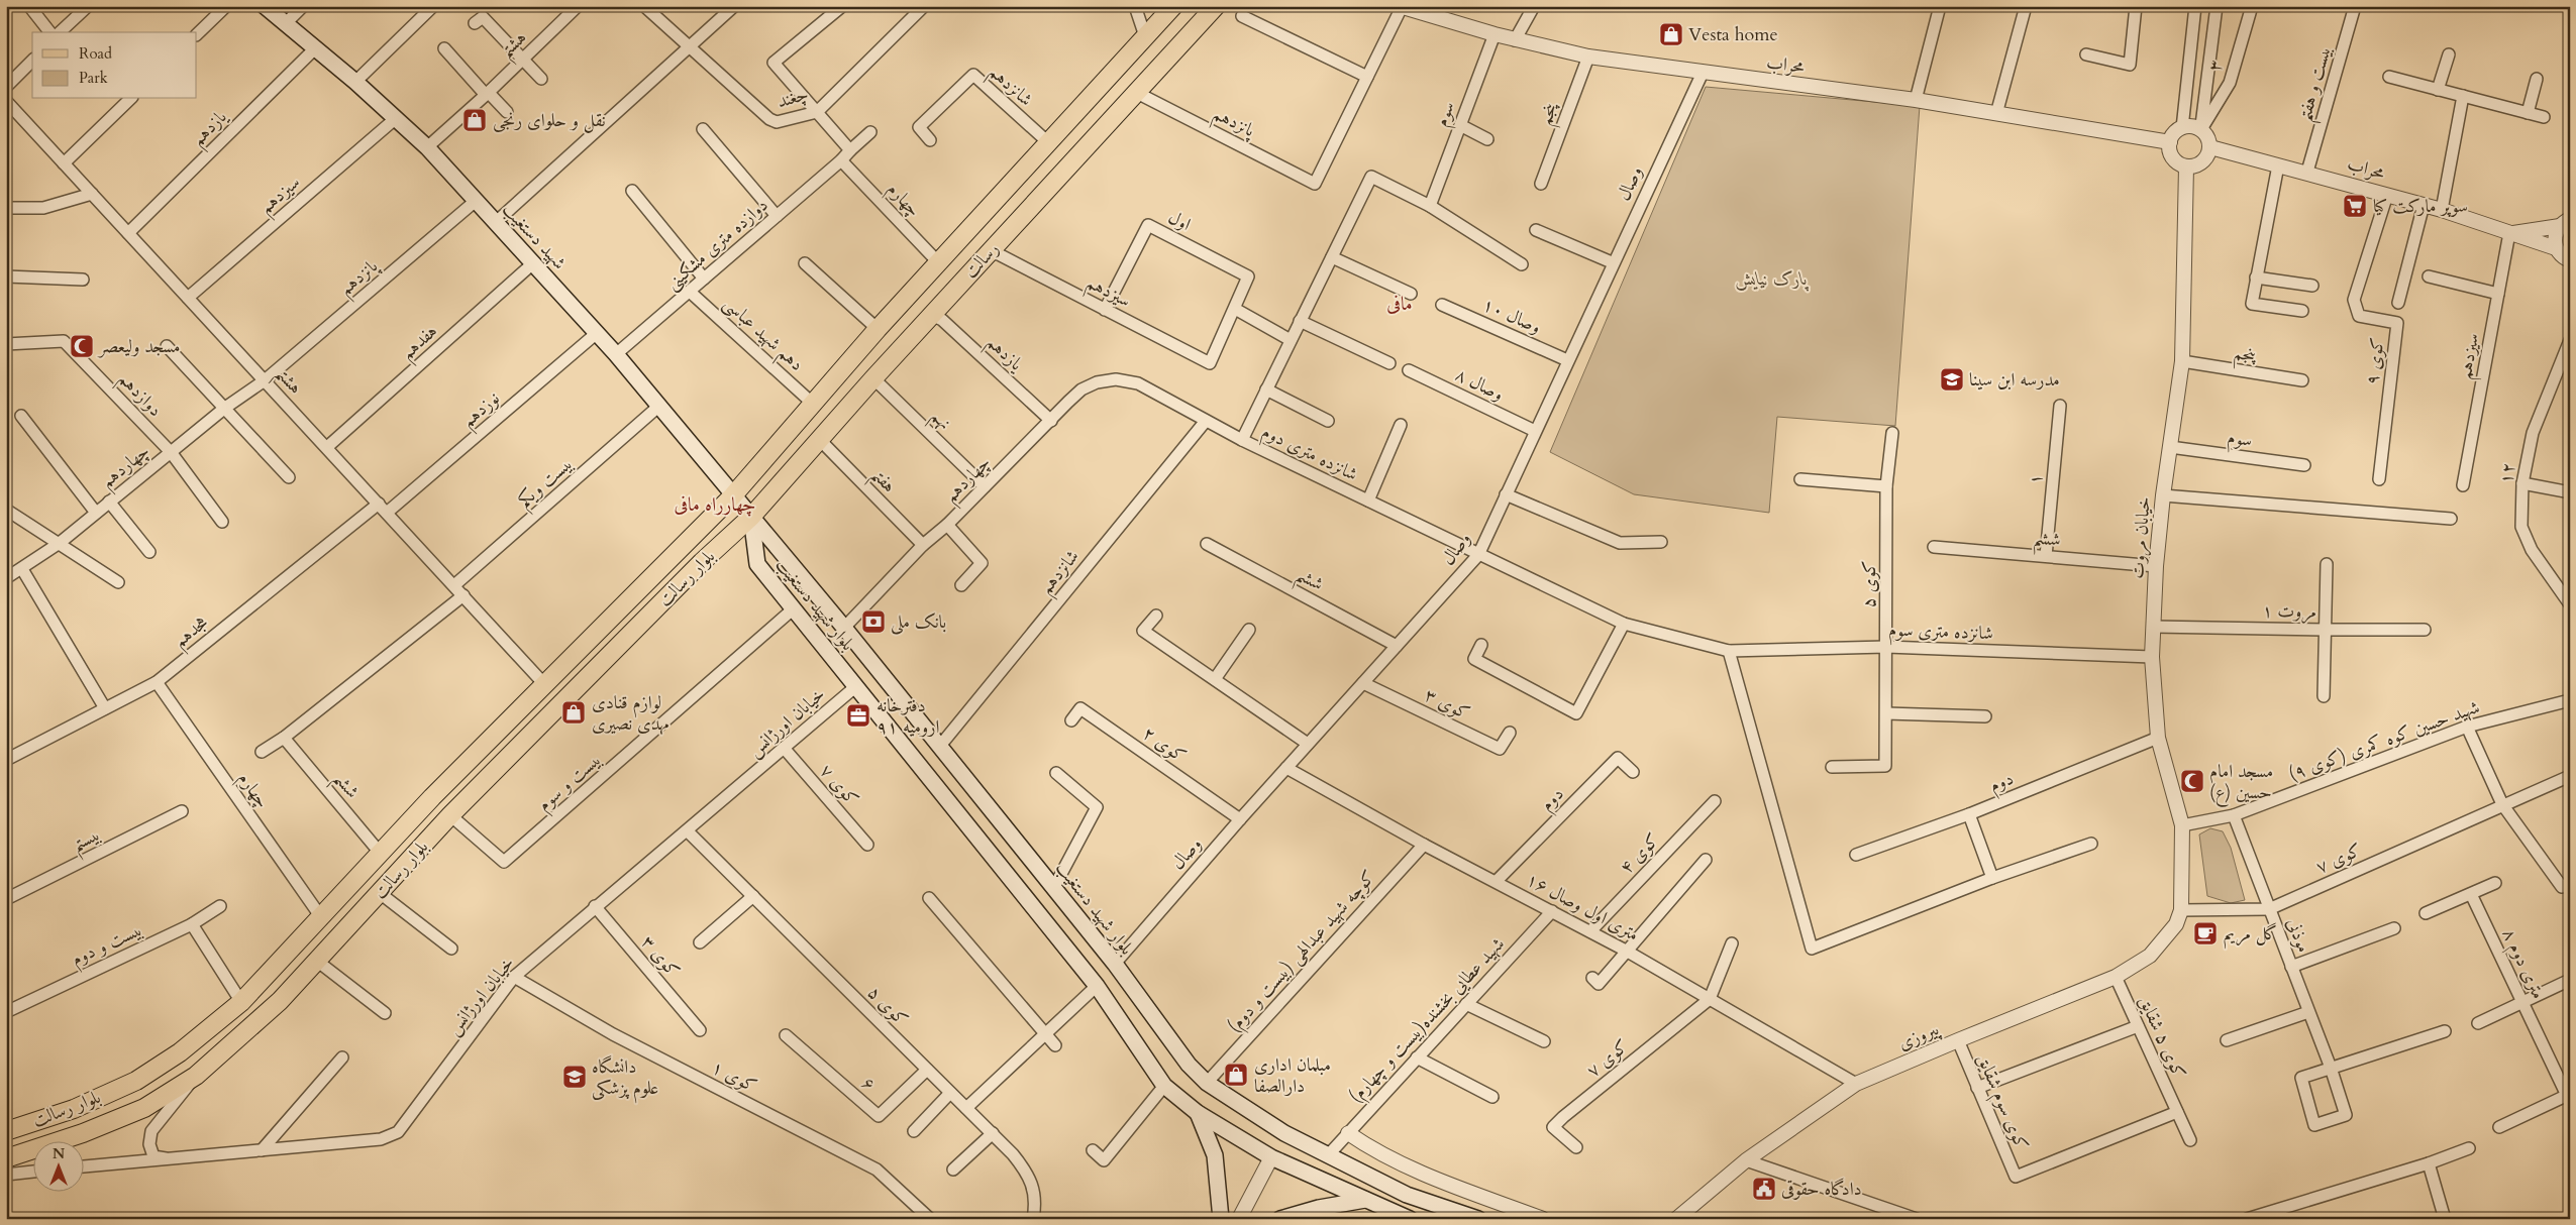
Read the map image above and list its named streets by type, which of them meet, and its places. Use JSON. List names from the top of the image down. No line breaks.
{"streets":{"main road":["شهید دستغیب","رسالت","بلوار رسالت","بلوار شهید دستغیب"],"street":["هشتم","محراب","۳","بیست و هفتم","شانزدهم","چغند","سوم","پنجم","پانزدهم","یازدهم","وصال","سیزدهم","چهارم","اول","دوازده متری مشکینی","وصال ۱۰","دهم شهید عباسی","هفدهم","کوی ۹","وصال ۸","دوازدهم","نوزدهم","نهم","شانزده متری دوم","چهاردهم","۱۲","۱","هفتم","بیست ویکم","خیابان مروت","ششم","کوی ۵","مروت ۱","هجدهم","شانزده متری سوم","کوی ۳","خیابان اورژانس","شهید حسین کوه کمری (کوی ۹)","کوی ۲","بیست و سوم","دوم","کوی ۷","بیستم","کوی ۴","۱۶ متری اول وصال","موذنی","بیست و دوم","کوچه شهید عبدالهی (بیست و دوم)","۸ متری دوم","شهید عطایی بخشنده(بیست و چهارم)","پیروزی","کوی ۵ شقایق","کوی ۱","۶","کوی سوم شقایق"]},"crossings":[["هشتم","پانزدهم"],["هشتم","یازدهم"],["هشتم","سیزدهم"],["هشتم","شهید دستغیب"],["هشتم","هفدهم"],["هشتم","نوزدهم"],["هشتم","چهاردهم"],["هشتم","بیست ویکم"],["هشتم","بلوار رسالت"],["هشتم","هجدهم"],["محراب","۳"],["محراب","بیست و هفتم"],["محراب","سوم"],["محراب","پنجم"],["محراب","وصال"],["محراب","سیزدهم"],["محراب","کوی ۹"],["محراب","خیابان مروت"],["۳","خیابان مروت"],["شانزدهم","رسالت"],["شانزدهم","شانزده متری دوم"],["شانزدهم","بلوار شهید دستغیب"],["سوم","خیابان مروت"],["پنجم","خیابان مروت"],["پانزدهم","شهید دستغیب"],["پانزدهم","رسالت"],["پانزدهم","چهاردهم"],["یازدهم","شهید دستغیب"],["یازدهم","رسالت"],["یازدهم","چهاردهم"],["وصال","وصال ۱۰"],["وصال","وصال ۸"],["وصال","شانزده متری دوم"],["وصال","ششم"],["وصال","بلوار شهید دستغیب"],["وصال","شانزده متری سوم"],["وصال","کوی ۳"],["وصال","کوی ۲"],["وصال","۱۶ متری اول وصال"],["سیزدهم","اول"],["سیزدهم","شهید دستغیب"],["سیزدهم","رسالت"],["چهارم","دوازده متری مشکینی"],["چهارم","رسالت"],["چهارم","بلوار رسالت"],["چهارم","هجدهم"],["شهید دستغیب","دوازده متری مشکینی"],["شهید دستغیب","رسالت"],["شهید دستغیب","هفدهم"],["شهید دستغیب","نوزدهم"],["شهید دستغیب","بیست ویکم"],["شهید دستغیب","بلوار رسالت"],["شهید دستغیب","بلوار شهید دستغیب"],["دوازده متری مشکینی","دهم شهید عباسی"],["رسالت","دهم شهید عباسی"],["رسالت","نهم"],["رسالت","هفتم"],["رسالت","بلوار رسالت"],["رسالت","بلوار شهید دستغیب"],["دوازدهم","چهاردهم"],["نهم","چهاردهم"],["شانزده متری دوم","چهاردهم"],["شانزده متری دوم","شانزده متری سوم"],["چهاردهم","هفتم"],["چهاردهم","بلوار شهید دستغیب"],["۱","ششم"],["خیابان مروت","ششم"],["خیابان مروت","مروت ۱"],["خیابان مروت","شانزده متری سوم"],["خیابان مروت","شهید حسین کوه کمری (کوی ۹)"],["خیابان مروت","دوم"],["خیابان مروت","کوی ۷"],["خیابان مروت","پیروزی"],["ششم","بلوار رسالت"],["بلوار رسالت","بلوار شهید دستغیب"],["بلوار رسالت","بیست و سوم"],["کوی ۵","شانزده متری سوم"],["کوی ۵","خیابان اورژانس"],["کوی ۵","۶"],["بلوار شهید دستغیب","خیابان اورژانس"],["بلوار شهید دستغیب","بیست و سوم"],["بلوار شهید دستغیب","کوچه شهید عبدالهی (بیست و دوم)"],["بلوار شهید دستغیب","شهید عطایی بخشنده(بیست و چهارم)"],["کوی ۳","خیابان اورژانس"],["خیابان اورژانس","کوی ۷"],["خیابان اورژانس","کوی ۱"],["شهید حسین کوه کمری (کوی ۹)","موذنی"],["دوم","۱۶ متری اول وصال"],["کوی ۷","۱۶ متری اول وصال"],["کوی ۷","موذنی"],["کوی ۷","پیروزی"],["کوی ۴","۱۶ متری اول وصال"],["۱۶ متری اول وصال","کوچه شهید عبدالهی (بیست و دوم)"],["۱۶ متری اول وصال","شهید عطایی بخشنده(بیست و چهارم)"],["۱۶ متری اول وصال","پیروزی"],["پیروزی","کوی ۵ شقایق"],["پیروزی","کوی سوم شقایق"],["کوی ۵ شقایق","کوی سوم شقایق"]],"districts":["مافی","چهارراه مافی"],"parks":["پارک نیایش"],"places":{"shop":["Vesta home","نقل و حلوای رنجی","لوازم قنادی مهدی نصیری","مبلمان اداری دارالصفا"],"supermarket":["سوپر مارکت کیا"],"mosque":["مسجد ولیعصر","مسجد امام حسین (ع)"],"school or university":["مدرسه ابن سینا","دانشگاه علوم پزشکی"],"bank":["بانک ملی"],"office":["دفترخانه ۹۱ ارومیه"],"cafe":["گل مریم"],"public building":["دادگاه حقوقی"]},"legend":["Road","Park"],"north":"top"}
